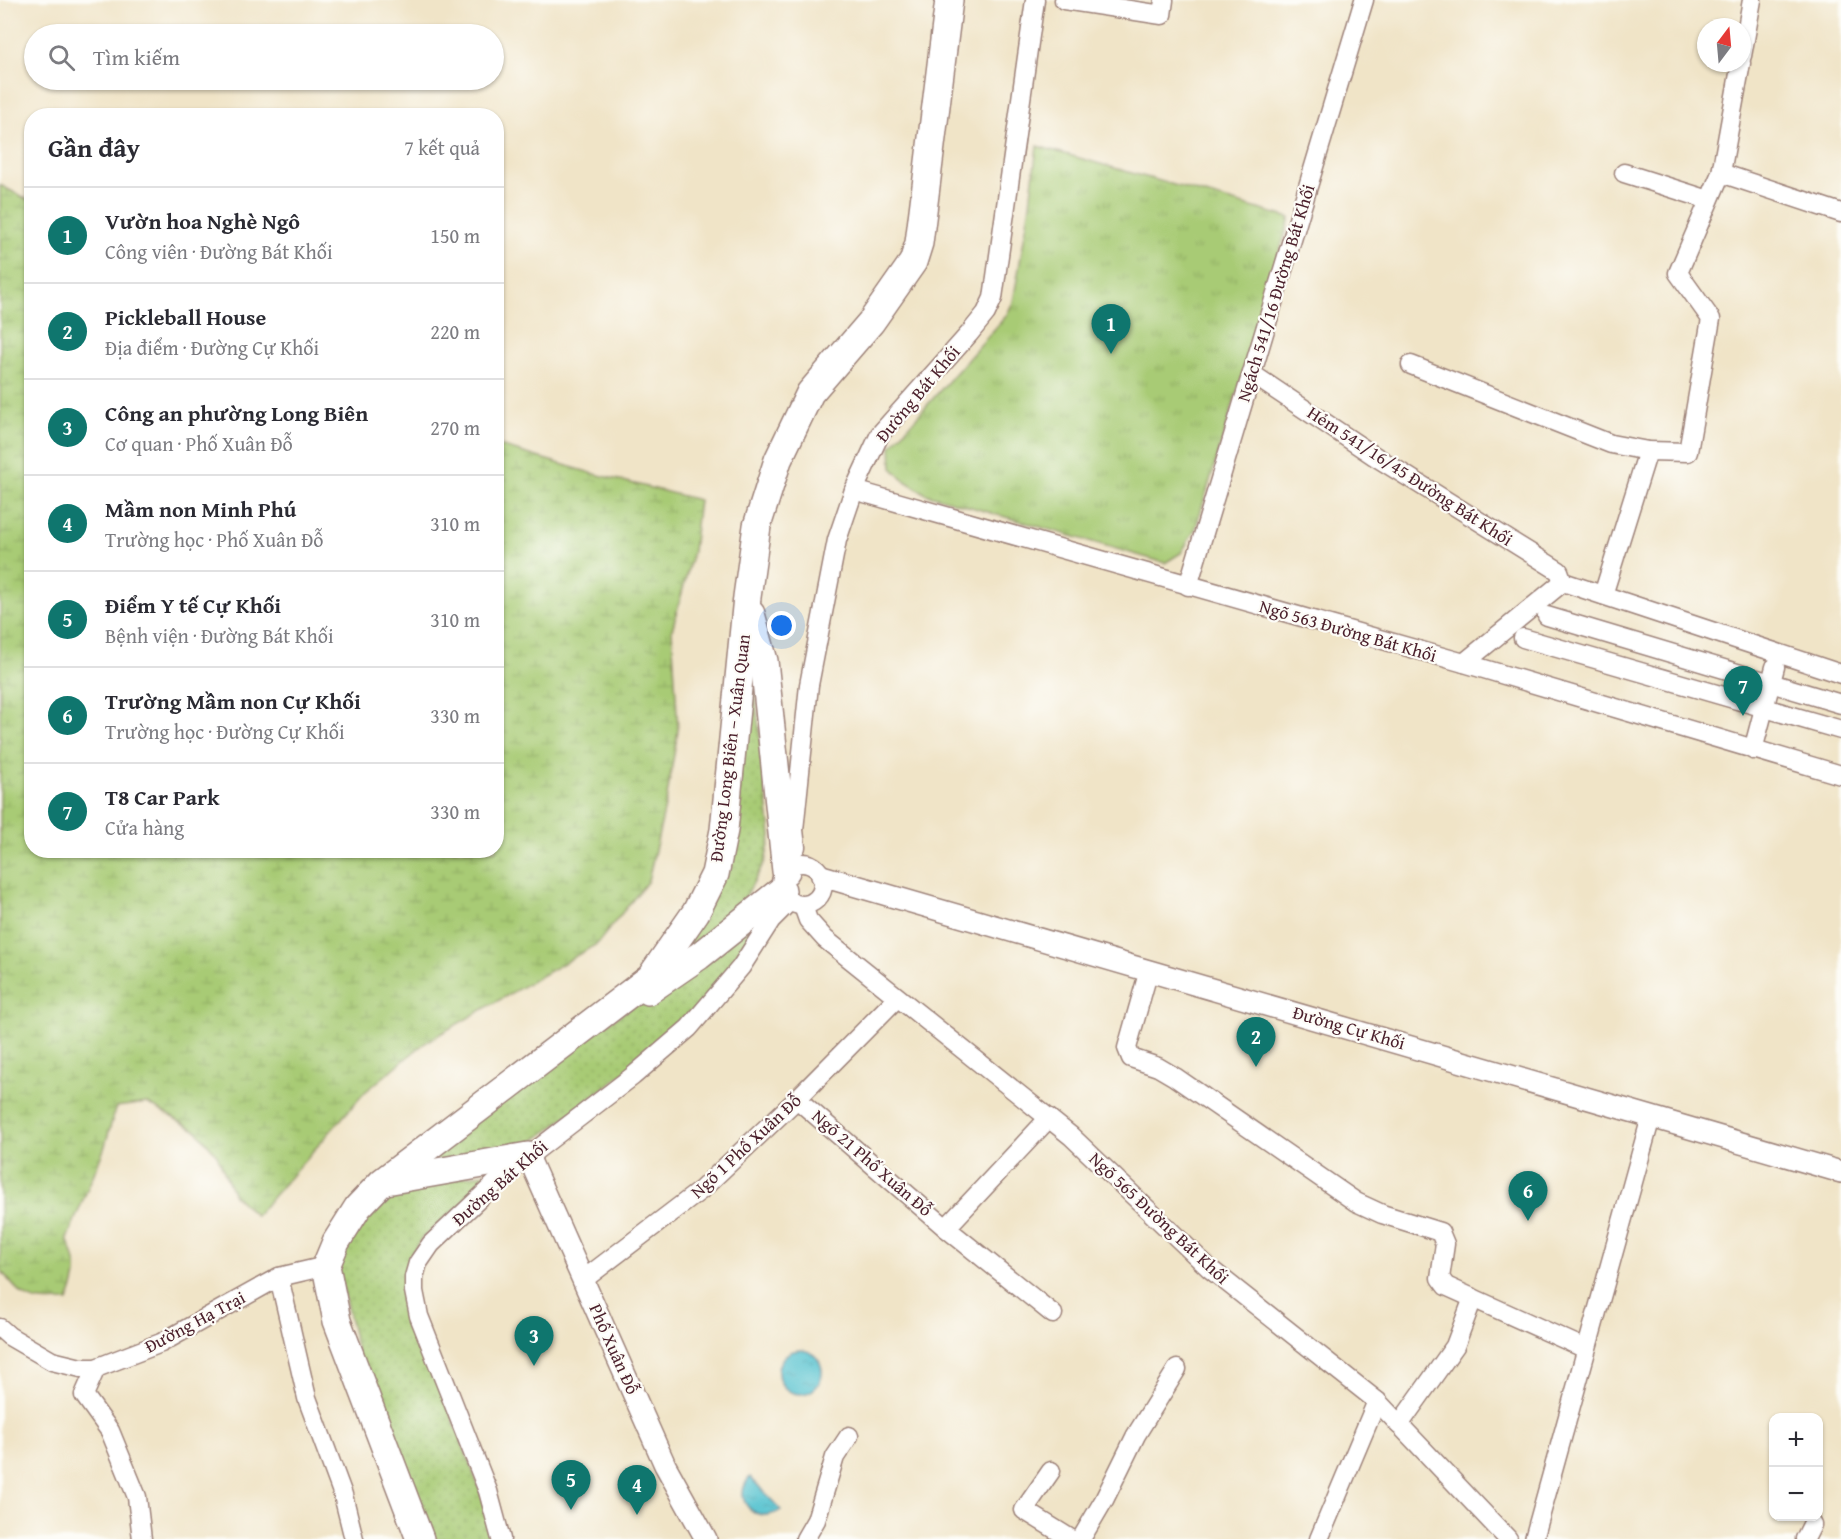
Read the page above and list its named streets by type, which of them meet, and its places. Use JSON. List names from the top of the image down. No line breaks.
{"streets":{"main road":["Đường Long Biên – Xuân Quan"],"street":["Ngách 541/16 Đường Bát Khối","Đường Bát Khối","Hẻm 541/16/45 Đường Bát Khối","Ngõ 563 Đường Bát Khối","Đường Cự Khối","Ngõ 1 Phố Xuân Đỗ","Ngõ 21 Phố Xuân Đỗ","Ngõ 565 Đường Bát Khối","Đường Hạ Trại","Phố Xuân Đỗ"]},"crossings":[["Ngách 541/16 Đường Bát Khối","Hẻm 541/16/45 Đường Bát Khối"],["Ngách 541/16 Đường Bát Khối","Ngõ 563 Đường Bát Khối"],["Đường Bát Khối","Ngõ 563 Đường Bát Khối"],["Đường Bát Khối","Ngõ 565 Đường Bát Khối"],["Đường Bát Khối","Phố Xuân Đỗ"],["Đường Long Biên – Xuân Quan","Đường Hạ Trại"],["Ngõ 1 Phố Xuân Đỗ","Ngõ 21 Phố Xuân Đỗ"],["Ngõ 1 Phố Xuân Đỗ","Ngõ 565 Đường Bát Khối"],["Ngõ 1 Phố Xuân Đỗ","Phố Xuân Đỗ"]],"north":"top","page":{"search":"Tìm kiếm","heading":["Gần đây","7 kết quả"],"list":[{"mark":"1","name":"Vườn hoa Nghè Ngô","note":"Công viên · Đường Bát Khối","value":"150 m"},{"mark":"2","name":"Pickleball House","note":"Địa điểm · Đường Cự Khối","value":"220 m"},{"mark":"3","name":"Công an phường Long Biên","note":"Cơ quan · Phố Xuân Đỗ","value":"270 m"},{"mark":"4","name":"Mầm non Minh Phú","note":"Trường học · Phố Xuân Đỗ","value":"310 m"},{"mark":"5","name":"Điểm Y tế Cự Khối","note":"Bệnh viện · Đường Bát Khối","value":"310 m"},{"mark":"6","name":"Trường Mầm non Cự Khối","note":"Trường học · Đường Cự Khối","value":"330 m"},{"mark":"7","name":"T8 Car Park","note":"Cửa hàng","value":"330 m"}],"pins":["1","7","2","6","3","5","4"],"map_buttons":["+","−"]}}
